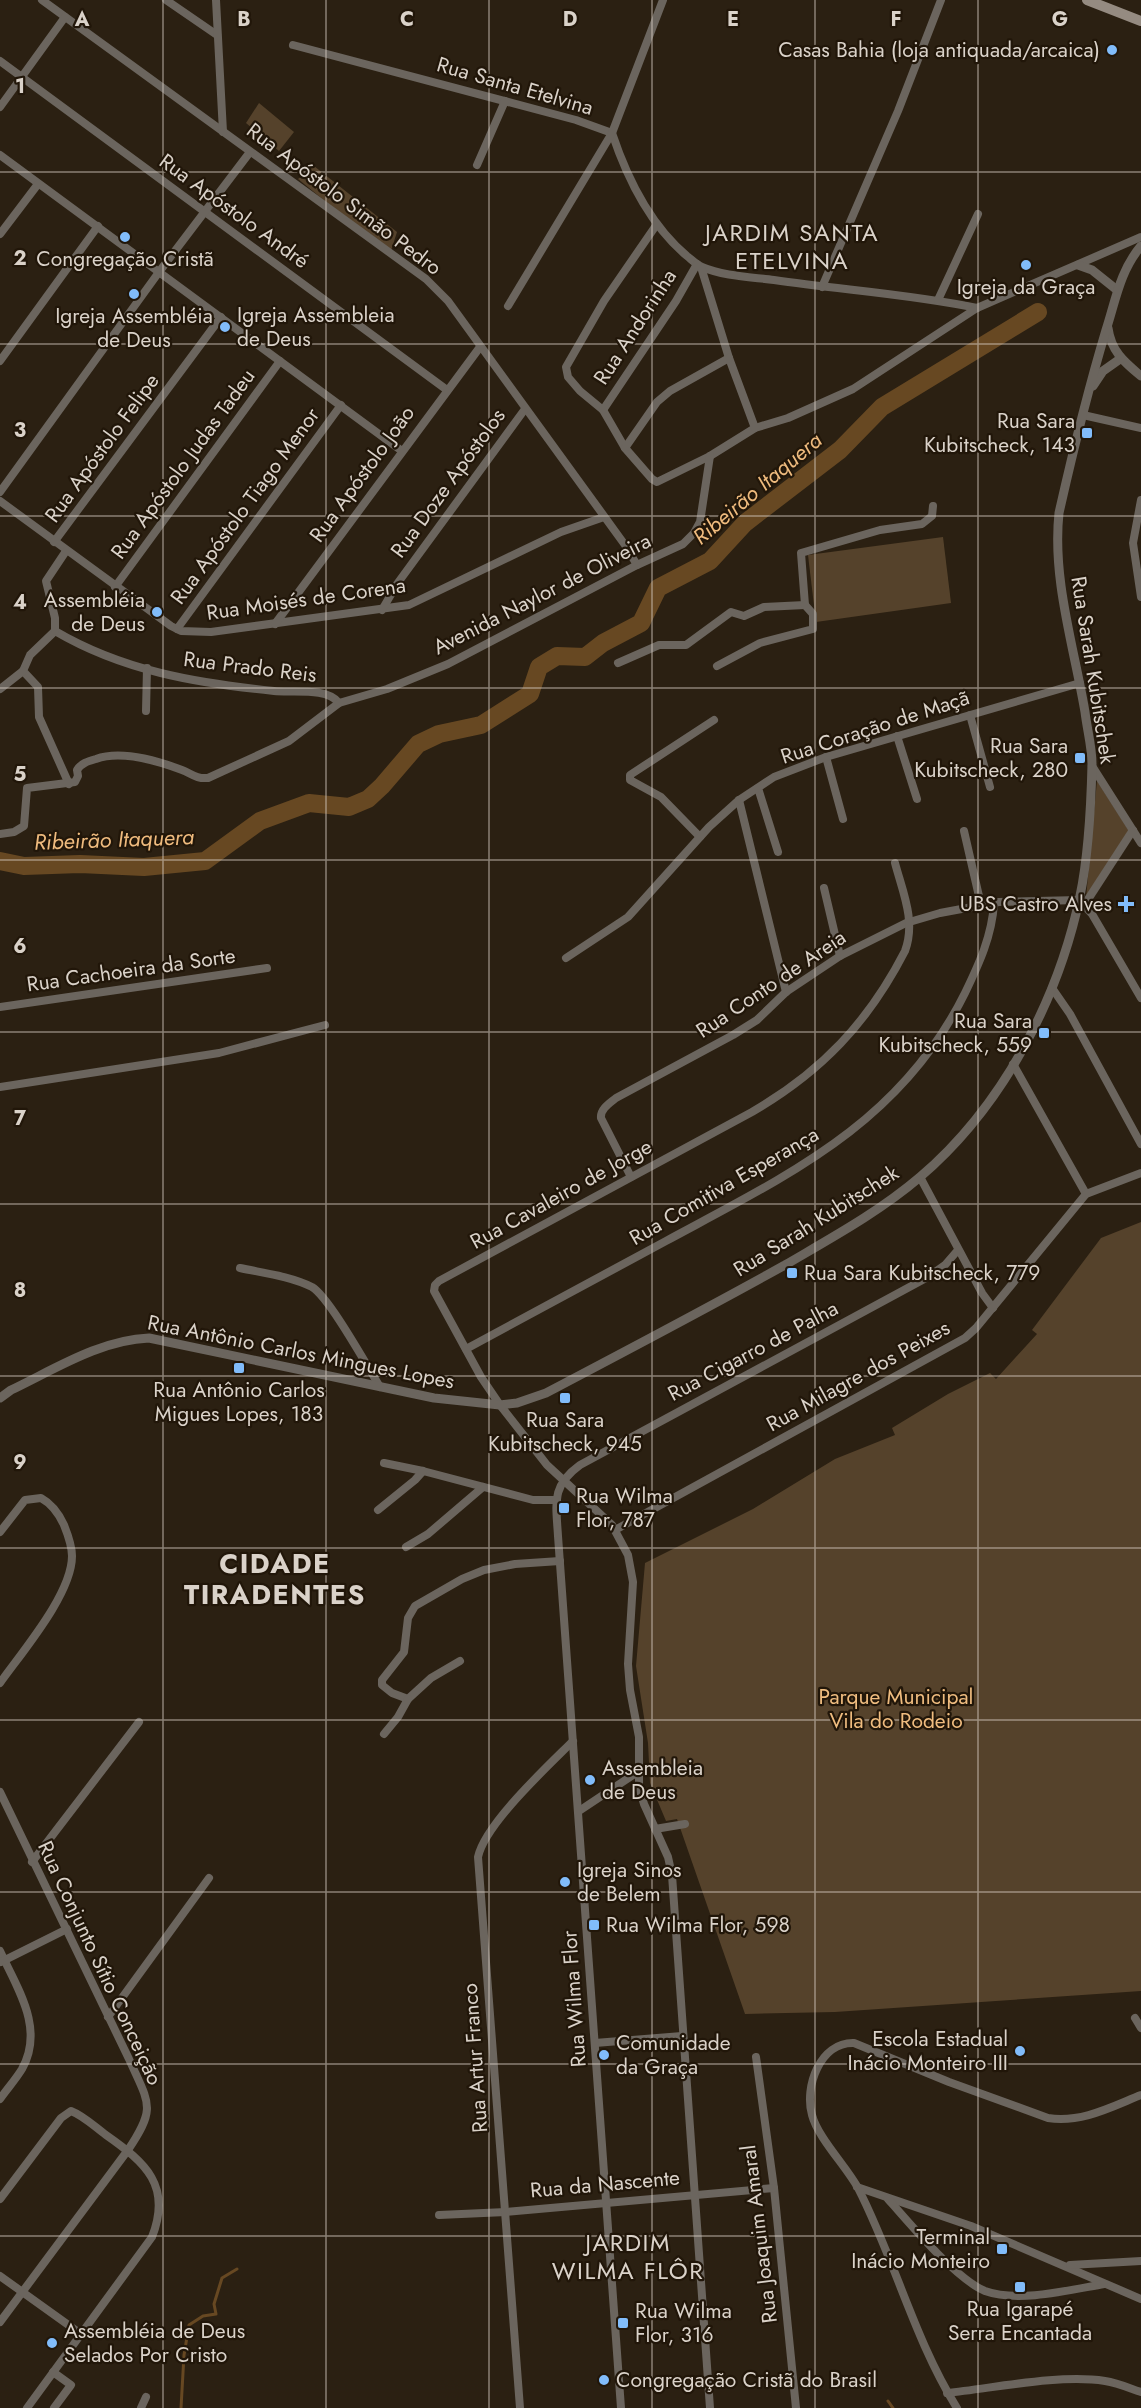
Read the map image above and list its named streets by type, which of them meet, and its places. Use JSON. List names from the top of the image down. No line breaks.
{"streets":{"street":["Rua Santa Etelvina","Rua Apóstolo Simão Pedro","Rua Apóstolo André","Rua Andorinha","Rua Apóstolo Felipe","Rua Apóstolo Judas Tadeu","Rua Apóstolo João","Rua Doze Apóstolos","Rua Apóstolo Tiago Menor","Avenida Naylor de Oliveira","Rua Moisés de Corena","Rua Prado Reis","Rua Sarah Kubitschek","Rua Coração de Maçã","Rua Cachoeira da Sorte","Rua Conto de Areia","Rua Comitiva Esperança","Rua Cavaleiro de Jorge","Rua Cigarro de Palha","Rua Antônio Carlos Mingues Lopes","Rua Milagre dos Peixes","Rua Conjunto Sítio Conceição","Rua Wilma Flor","Rua Artur Franco","Rua da Nascente","Rua Joaquim Amaral"]},"crossings":[["Rua Santa Etelvina","Rua Andorinha"],["Rua Apóstolo Simão Pedro","Rua Apóstolo João"],["Rua Apóstolo Simão Pedro","Rua Doze Apóstolos"],["Rua Apóstolo Simão Pedro","Avenida Naylor de Oliveira"],["Rua Apóstolo Simão Pedro","Rua Moisés de Corena"],["Rua Apóstolo André","Rua Apóstolo João"],["Rua Apóstolo Felipe","Rua Moisés de Corena"],["Rua Apóstolo Judas Tadeu","Rua Moisés de Corena"],["Rua Apóstolo João","Rua Moisés de Corena"],["Rua Doze Apóstolos","Rua Moisés de Corena"],["Rua Apóstolo Tiago Menor","Rua Moisés de Corena"],["Avenida Naylor de Oliveira","Rua Prado Reis"],["Rua Sarah Kubitschek","Rua Coração de Maçã"],["Rua Sarah Kubitschek","Rua Conto de Areia"],["Rua Sarah Kubitschek","Rua Cavaleiro de Jorge"],["Rua Sarah Kubitschek","Rua Antônio Carlos Mingues Lopes"],["Rua Conto de Areia","Rua Comitiva Esperança"],["Rua Conto de Areia","Rua Cavaleiro de Jorge"],["Rua Comitiva Esperança","Rua Cavaleiro de Jorge"],["Rua Cavaleiro de Jorge","Rua Cigarro de Palha"],["Rua Cavaleiro de Jorge","Rua Antônio Carlos Mingues Lopes"],["Rua Cavaleiro de Jorge","Rua Milagre dos Peixes"],["Rua Cavaleiro de Jorge","Rua Wilma Flor"],["Rua Cigarro de Palha","Rua Wilma Flor"],["Rua Wilma Flor","Rua Artur Franco"],["Rua Wilma Flor","Rua da Nascente"],["Rua Artur Franco","Rua da Nascente"],["Rua da Nascente","Rua Joaquim Amaral"]],"districts":["JARDIM SANTA ETELVINA","CIDADE TIRADENTES","JARDIM WILMA FLÔR"],"water":["Ribeirão Itaquera"],"parks":["Parque Municipal Vila do Rodeio"],"places":{"other":["Casas Bahia (loja antiquada/arcaica)","Congregação Cristã","Igreja da Graça","Igreja Assembléia de Deus","Igreja Assembleia de Deus","Assembléia de Deus","Assembleia de Deus","Igreja Sinos de Belem","Escola Estadual Inácio Monteiro III","Comunidade da Graça","Assembléia de Deus Selados Por Cristo","Congregação Cristã do Brasil"],"transit":["Rua Sara Kubitscheck, 143","Rua Sara Kubitscheck, 280","Rua Sara Kubitscheck, 559","Rua Sara Kubitscheck, 779","Rua Antônio Carlos Migues Lopes, 183","Rua Sara Kubitscheck, 945","Rua Wilma Flor, 787","Rua Wilma Flor, 598","Terminal Inácio Monteiro","Rua Igarapé Serra Encantada","Rua Wilma Flor, 316"],"health":["UBS Castro Alves"]},"grid":{"columns":["A","B","C","D","E","F","G"],"rows":["1","2","3","4","5","6","7","8","9"]}}
